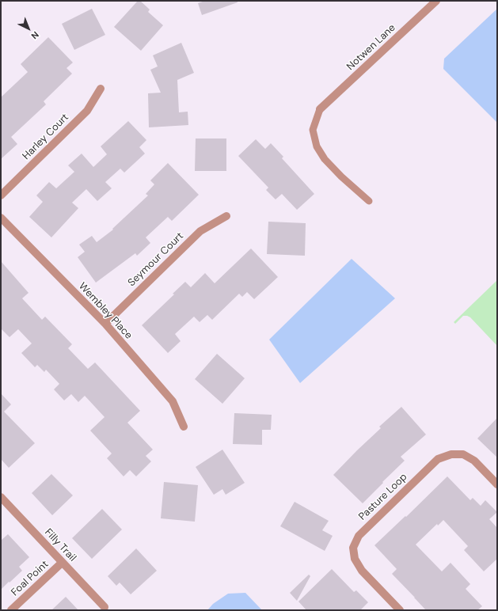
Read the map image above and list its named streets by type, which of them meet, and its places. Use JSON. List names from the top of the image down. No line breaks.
{"streets":{"street":["Notwen Lane","Harley Court","Seymour Court","Wembley Place","Pasture Loop","Filly Trail","Foal Point"]},"crossings":[["Seymour Court","Wembley Place"],["Filly Trail","Foal Point"]],"north":"bottom right"}
